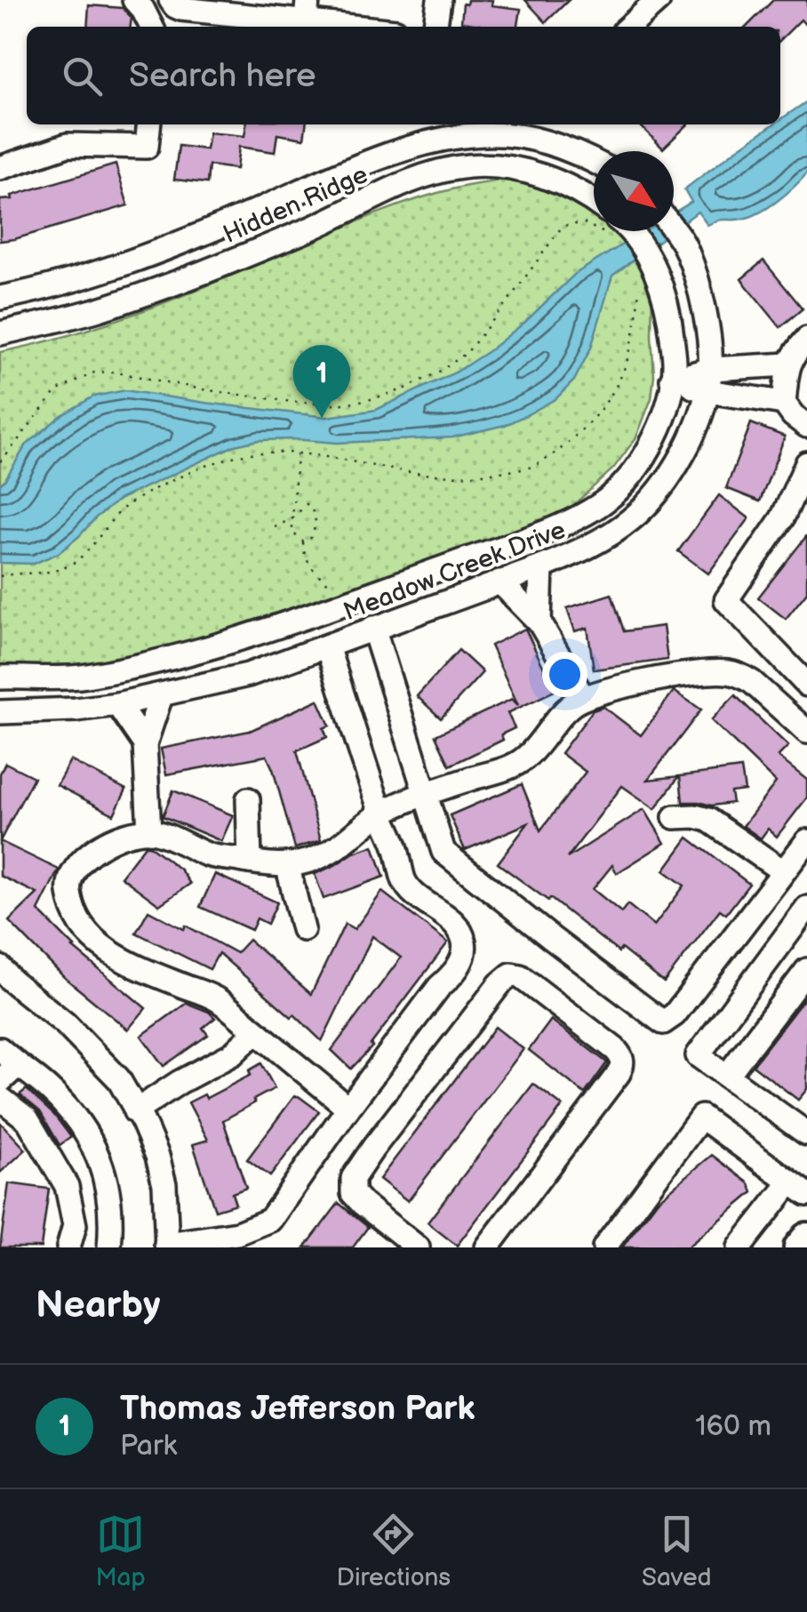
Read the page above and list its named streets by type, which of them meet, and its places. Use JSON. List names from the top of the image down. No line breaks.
{"streets":{"street":["Hidden Ridge","Meadow Creek Drive"]},"crossings":[["Hidden Ridge","Meadow Creek Drive"]],"north":"bottom right","page":{"search":"Search here","pins":"1","heading":"Nearby","list":[{"mark":"1","name":"Thomas Jefferson Park","note":"Park","value":"160 m"}],"nav":["Map","Directions","Saved"]}}
